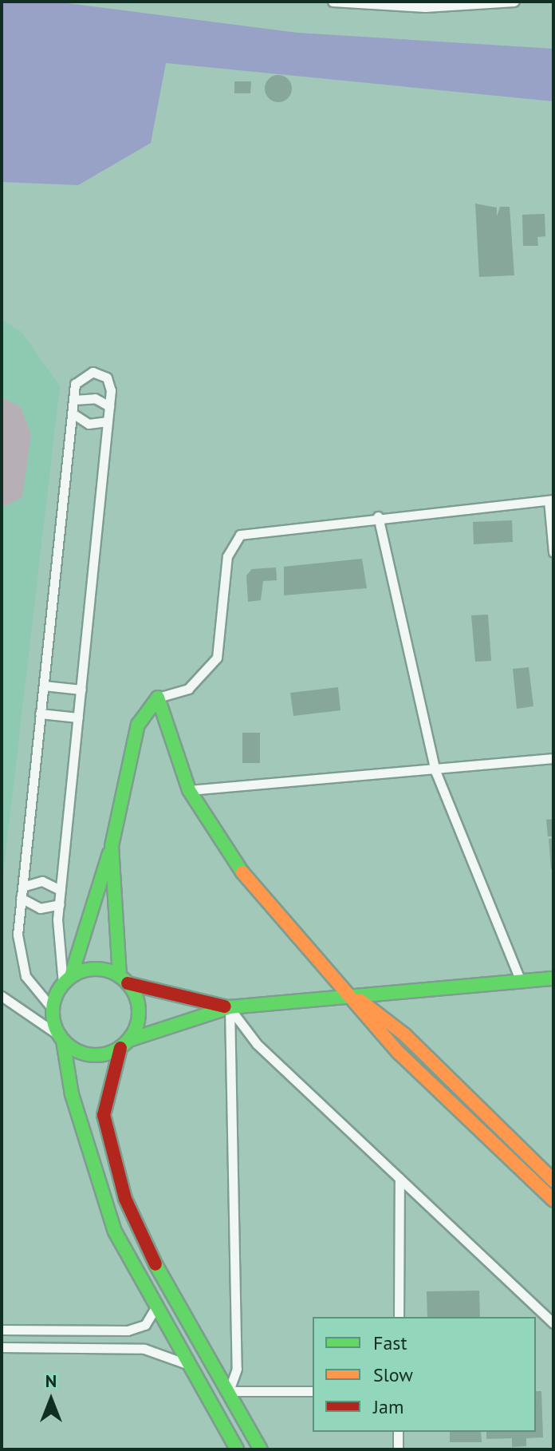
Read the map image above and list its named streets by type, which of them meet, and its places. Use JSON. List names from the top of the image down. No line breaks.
{"legend":["Fast","Slow","Jam"],"north":"top"}
